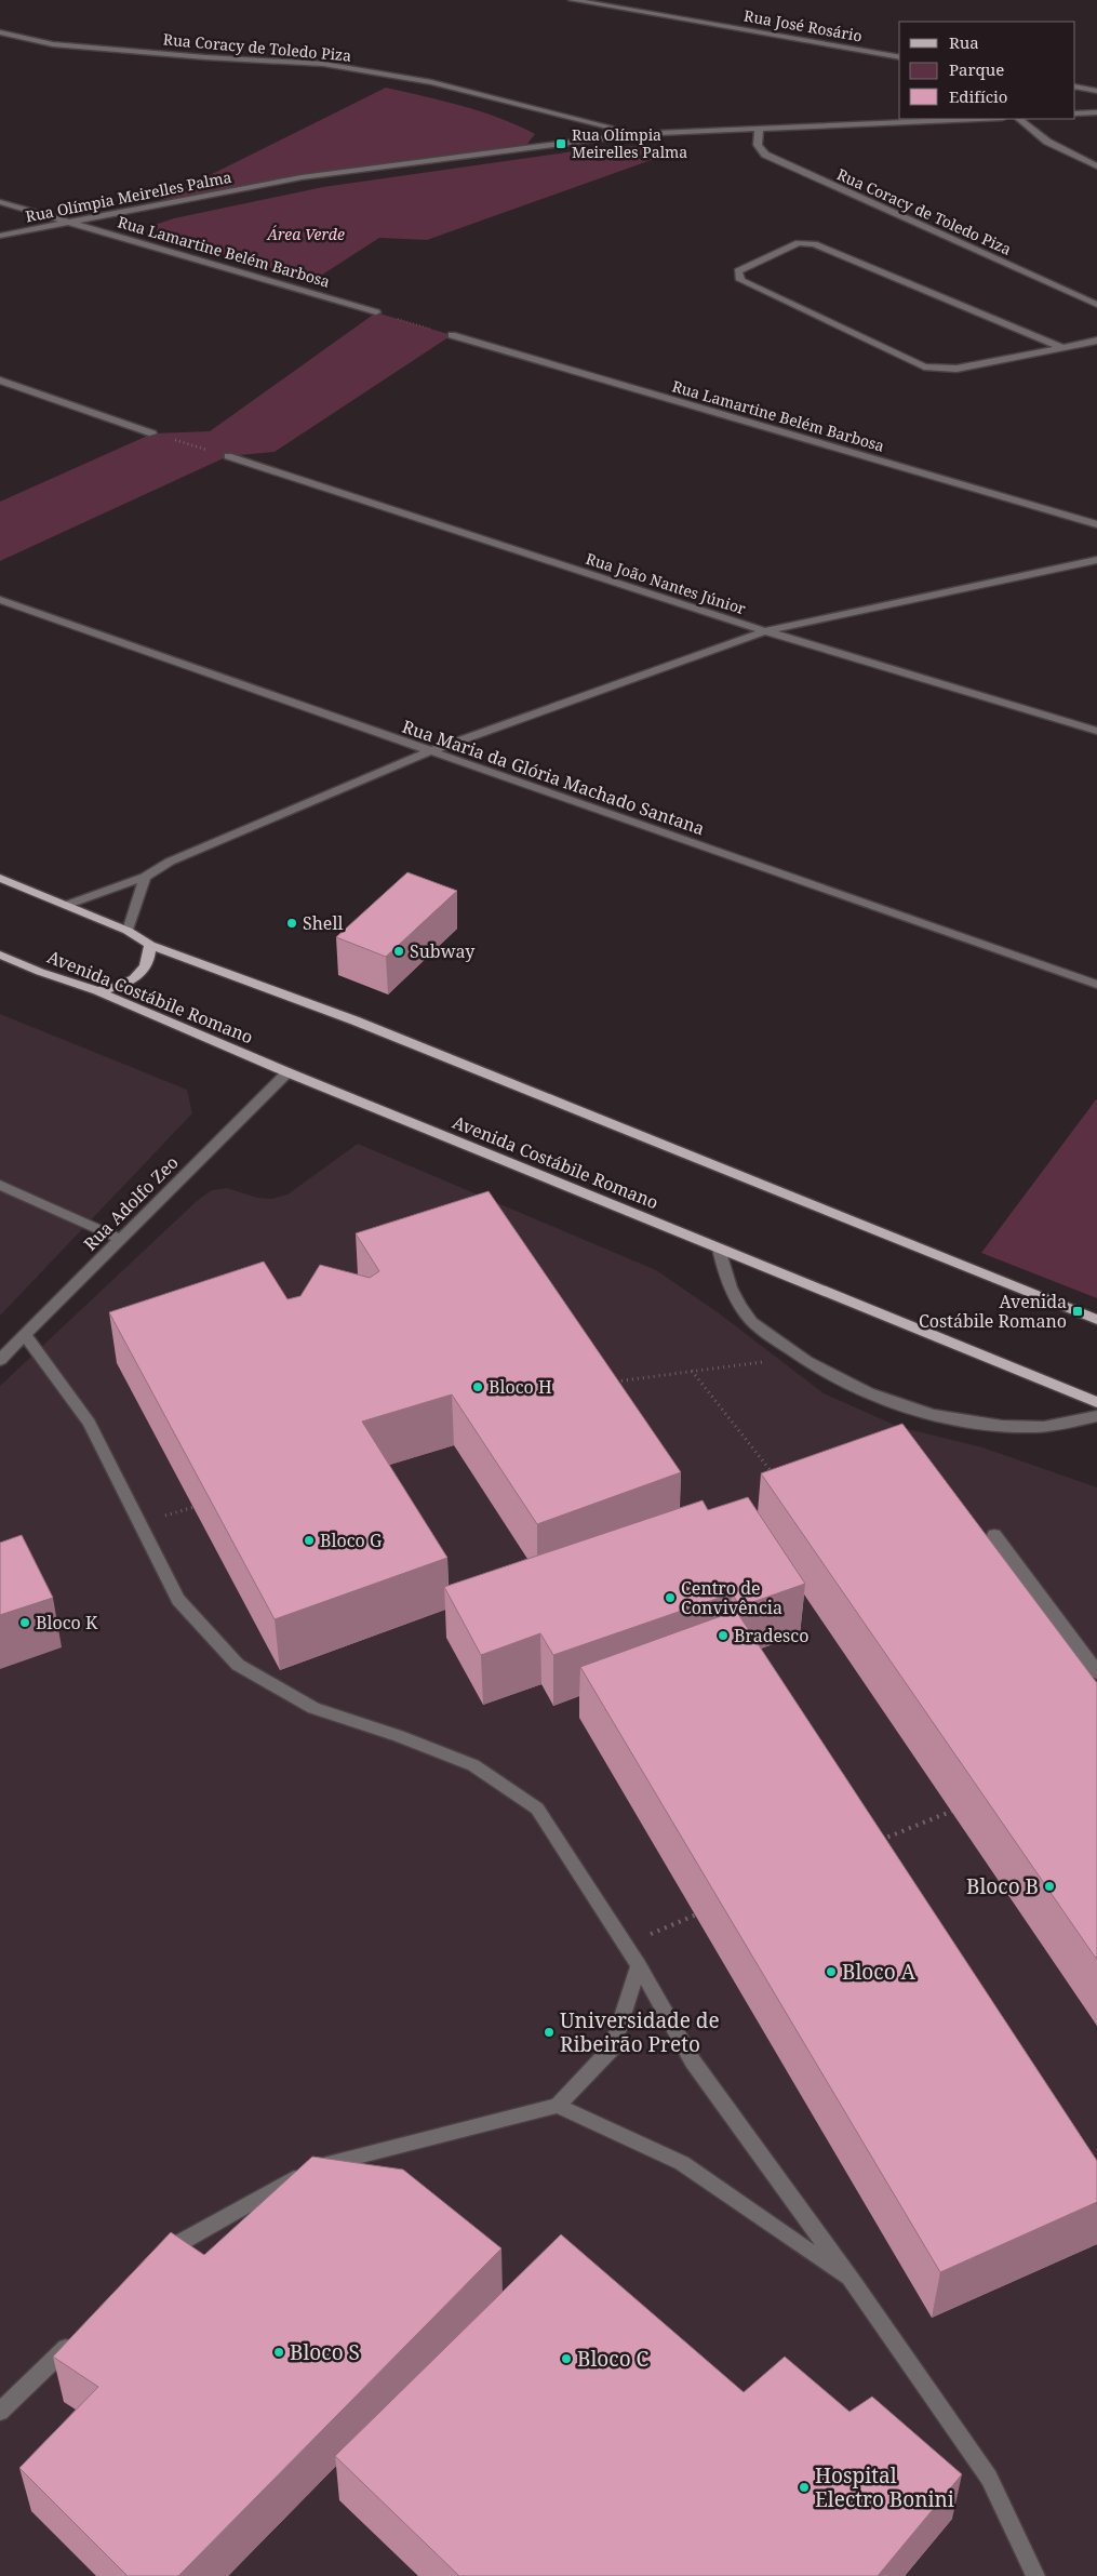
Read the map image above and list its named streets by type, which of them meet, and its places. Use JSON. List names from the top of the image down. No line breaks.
{"streets":{"main road":["Avenida Costábile Romano"],"street":["Rua José Rosário","Rua Coracy de Toledo Piza","Rua Olímpia Meirelles Palma","Rua Lamartine Belém Barbosa","Rua João Nantes Júnior","Rua Maria da Glória Machado Santana","Rua Adolfo Zeo"]},"crossings":[["Rua Coracy de Toledo Piza","Rua Olímpia Meirelles Palma"],["Rua Olímpia Meirelles Palma","Rua Lamartine Belém Barbosa"],["Avenida Costábile Romano","Rua Adolfo Zeo"]],"parks":["Área Verde"],"places":{"transit":["Rua Olímpia Meirelles Palma","Avenida Costábile Romano"],"other":["Shell","Subway","Bloco H","Bloco G","Centro de Convivência","Bloco K","Bradesco","Bloco B","Bloco A","Universidade de Ribeirão Preto","Bloco S","Bloco C","Hospital Electro Bonini"]},"legend":["Rua","Parque","Edifício"]}
